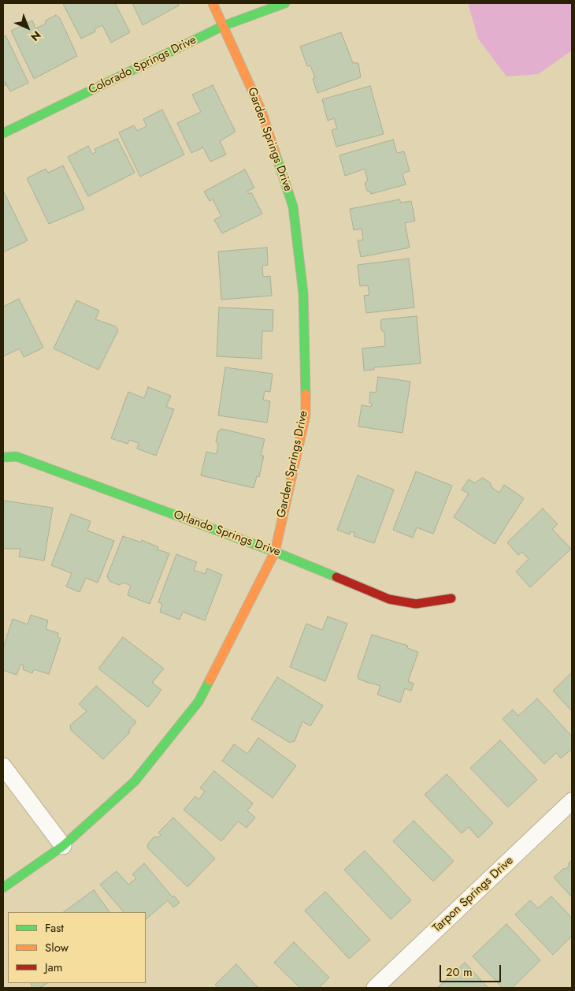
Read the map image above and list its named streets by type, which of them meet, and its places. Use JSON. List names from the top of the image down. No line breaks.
{"streets":{"street":["Colorado Springs Drive","Garden Springs Drive","Orlando Springs Drive","Tarpon Springs Drive"]},"crossings":[["Colorado Springs Drive","Garden Springs Drive"],["Garden Springs Drive","Orlando Springs Drive"]],"legend":["Fast","Slow","Jam"],"scale_bar":"20 m","north":"bottom right"}
